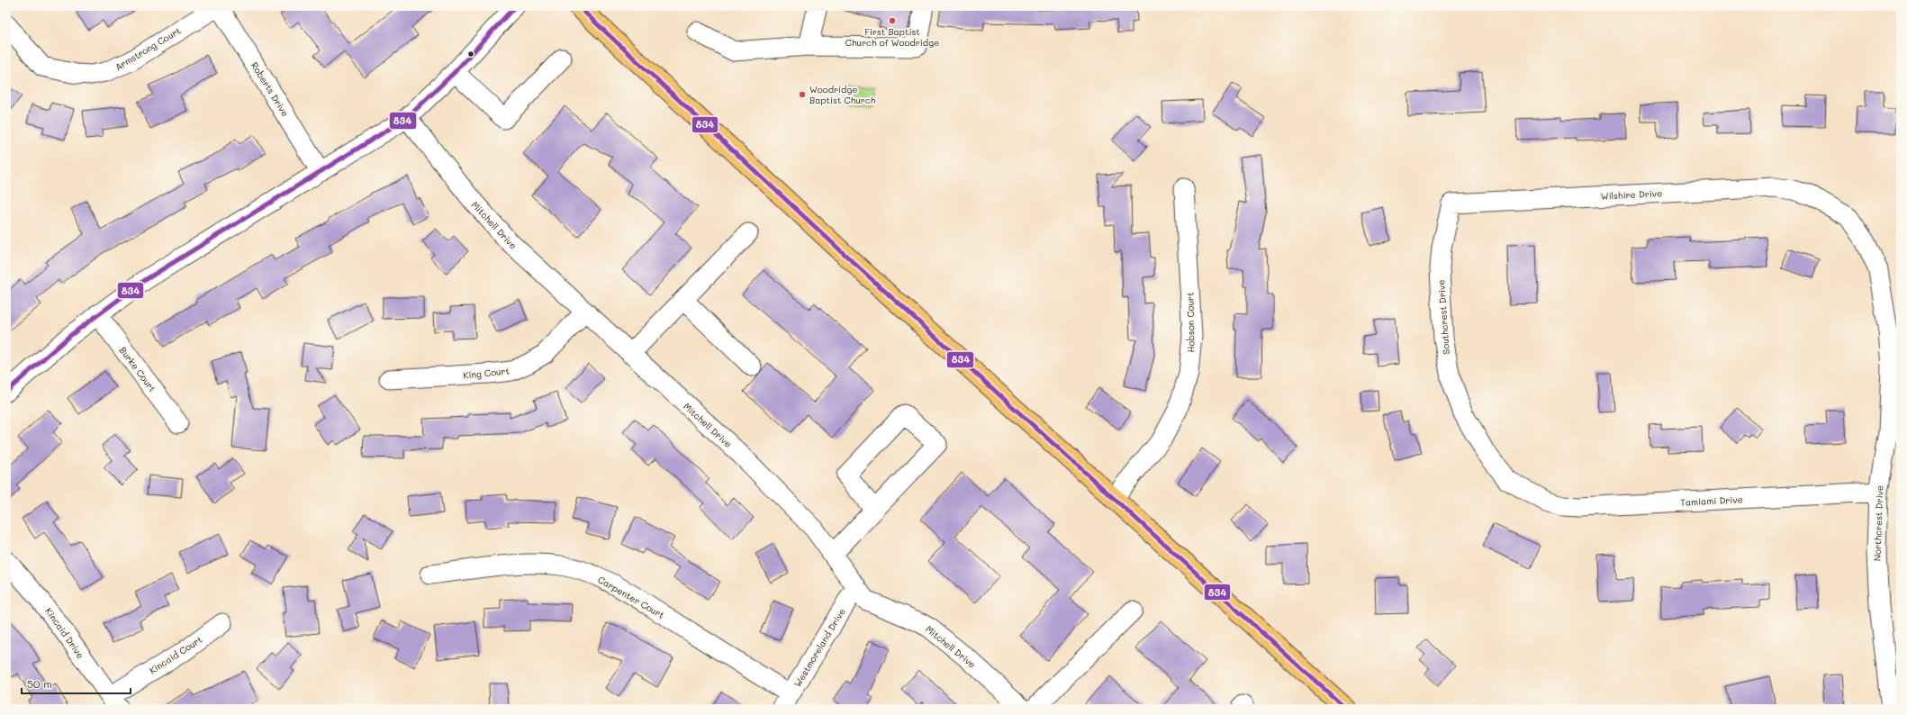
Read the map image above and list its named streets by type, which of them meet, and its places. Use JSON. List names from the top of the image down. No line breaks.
{"streets":{"street":["Armstrong Court","Roberts Drive","Wilshire Drive","Mitchell Drive","Southcrest Drive","Hobson Court","Burke Court","King Court","Tamiami Drive","Northcrest Drive","Carpenter Court","Kincaid Drive","Westmoreland Drive","Kincaid Court"]},"crossings":[["Armstrong Court","Roberts Drive"],["Wilshire Drive","Southcrest Drive"],["Wilshire Drive","Northcrest Drive"],["Mitchell Drive","King Court"],["Mitchell Drive","Westmoreland Drive"],["Southcrest Drive","Tamiami Drive"],["Tamiami Drive","Northcrest Drive"],["Carpenter Court","Westmoreland Drive"],["Kincaid Drive","Kincaid Court"]],"places":["First Baptist Church of Woodridge","Woodridge Baptist Church"],"lines":["transit line 834"],"scale_bar":"50 m"}
